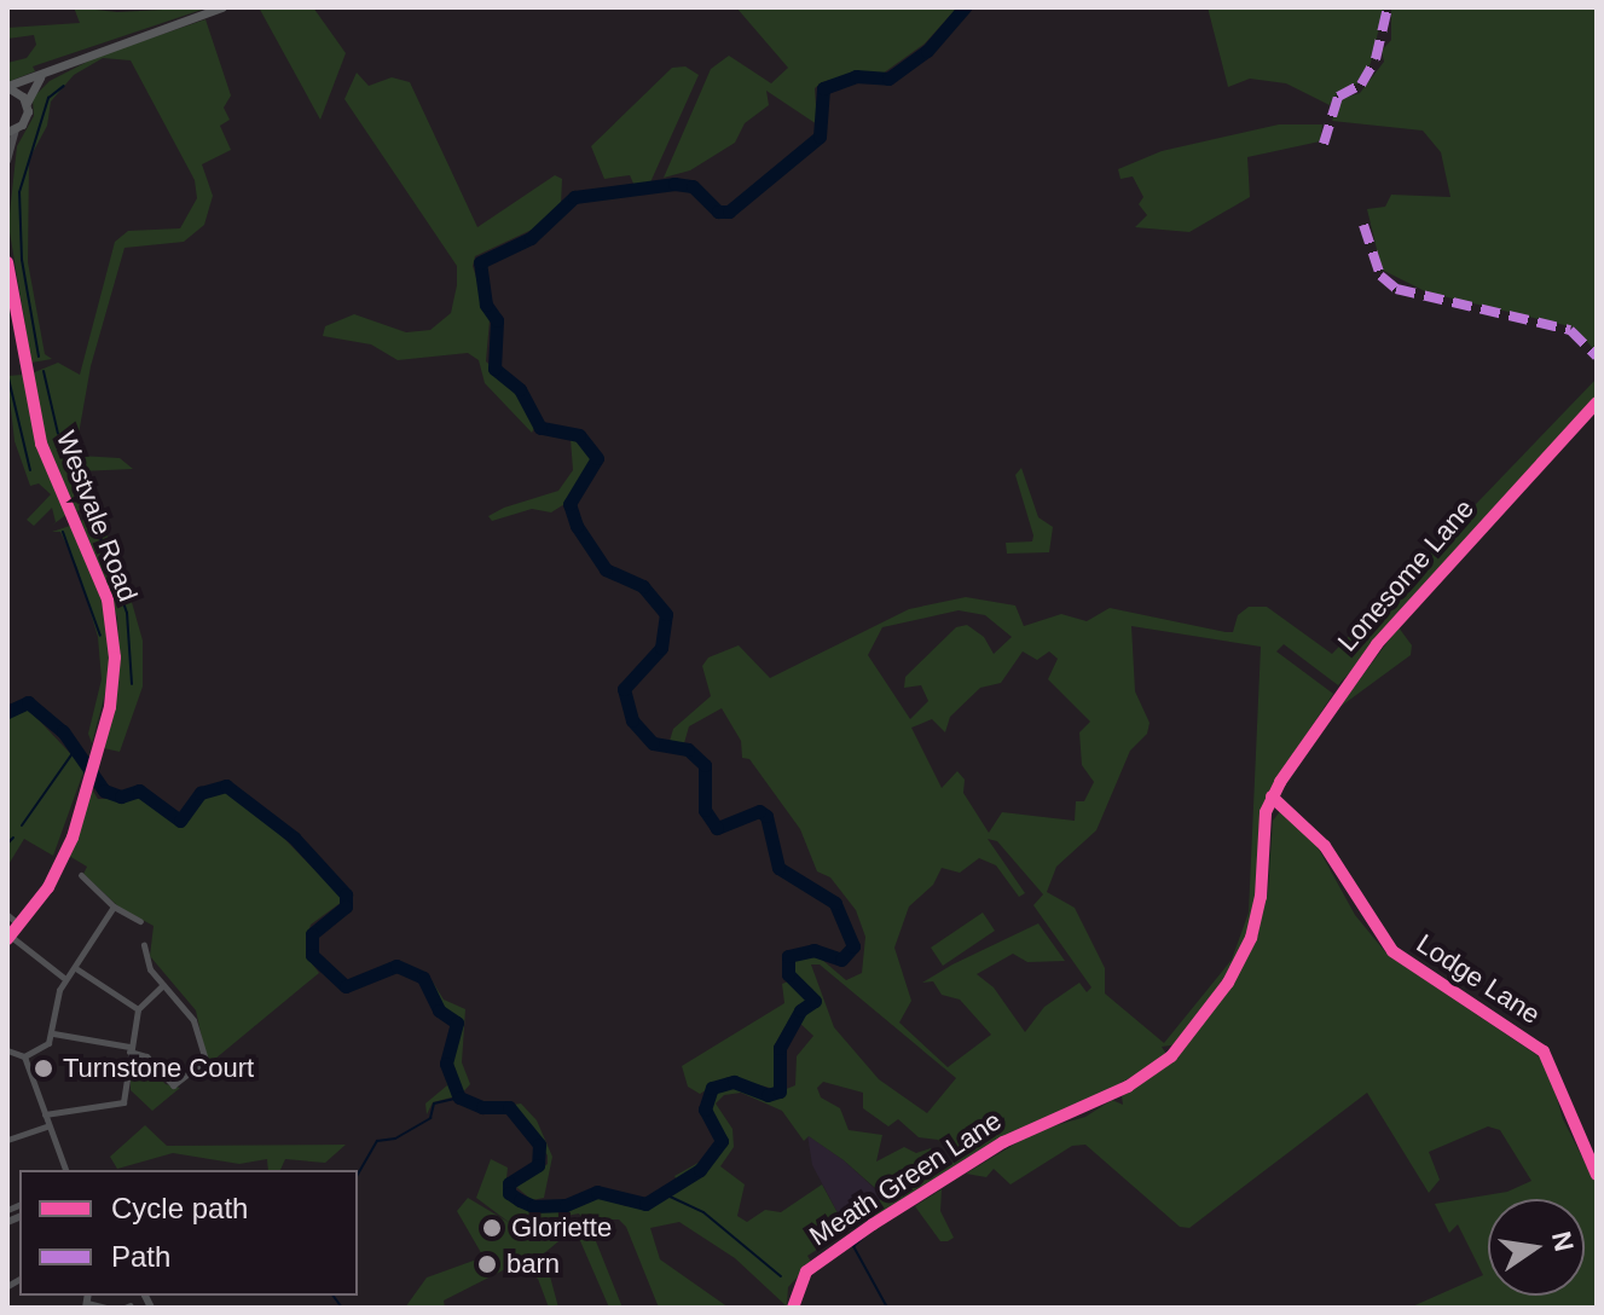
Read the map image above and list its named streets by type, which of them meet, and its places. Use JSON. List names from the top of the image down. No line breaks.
{"streets":{"street":["Westvale Road","Lonesome Lane","Lodge Lane","Meath Green Lane"]},"crossings":[["Lonesome Lane","Lodge Lane"],["Lonesome Lane","Meath Green Lane"],["Lodge Lane","Meath Green Lane"]],"places":["Turnstone Court","Gloriette","barn"],"legend":["Cycle path","Path"],"north":"right"}
